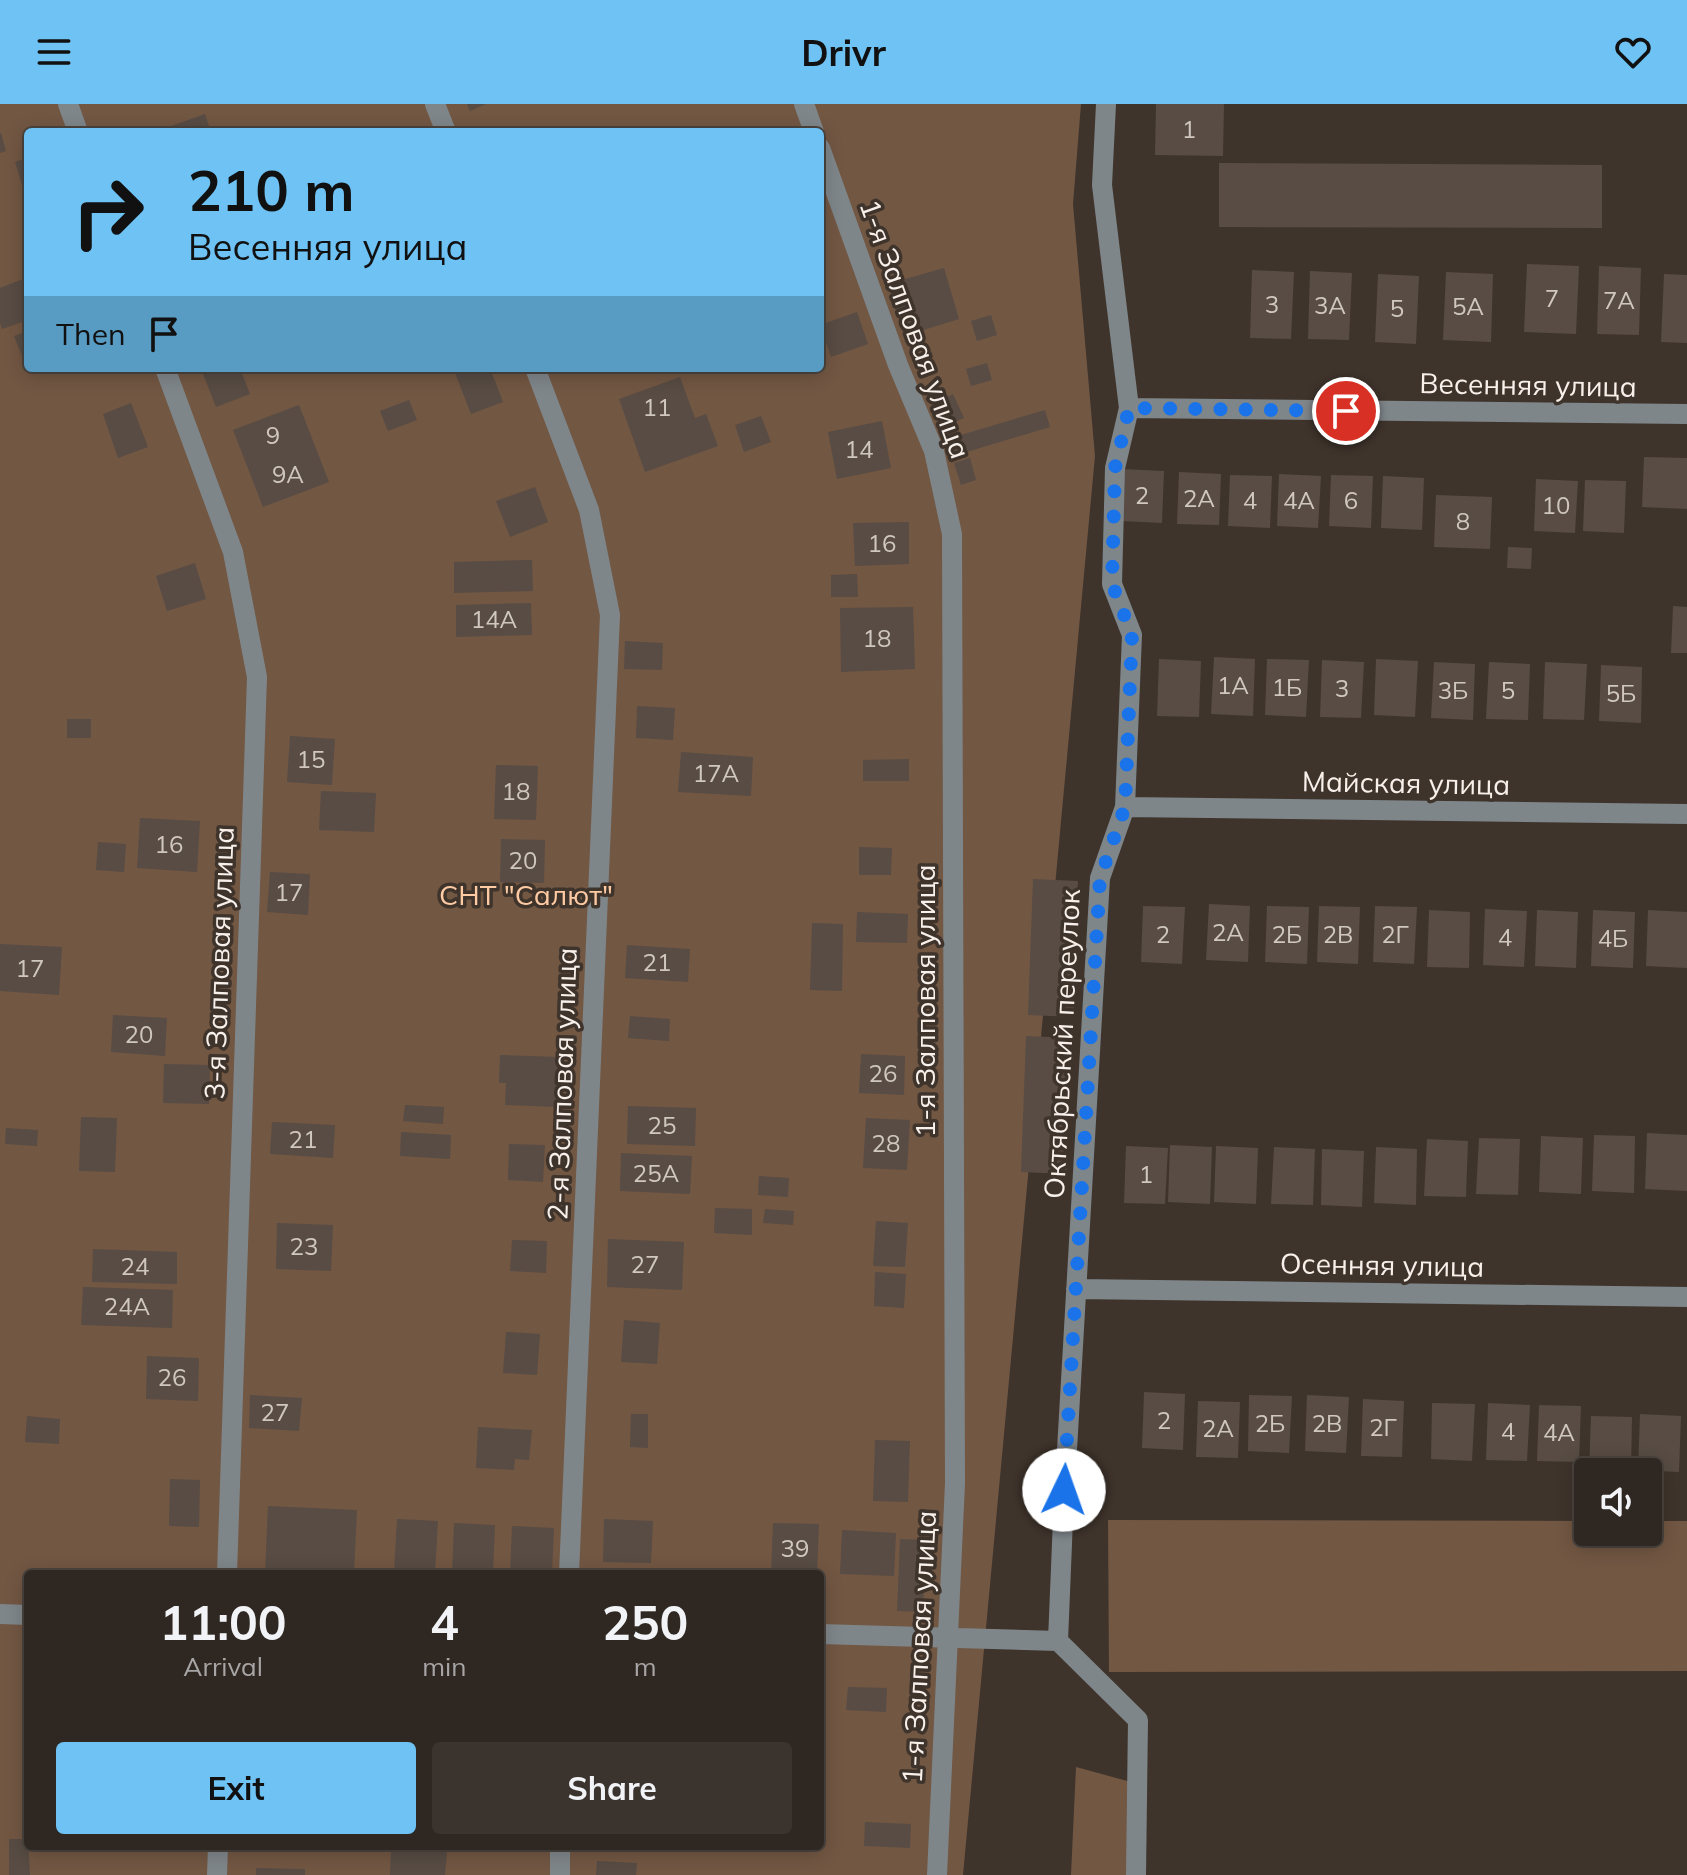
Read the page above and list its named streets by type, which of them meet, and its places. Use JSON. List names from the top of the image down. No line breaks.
{"streets":{"street":["1-я Залповая улица","Весенняя улица","Майская улица","3-я Залповая улица","Октябрьский переулок","2-я Залповая улица","Осенняя улица"]},"crossings":[["Весенняя улица","Октябрьский переулок"],["Майская улица","Октябрьский переулок"],["Октябрьский переулок","Осенняя улица"]],"parks":["СНТ \"Салют\""],"house_numbers":["1","7","7А","3","3А","5А","5","11","9","14","9А","2","2А","4","4А","6","10","8","16","14А","18","1А","1Б","3","3Б","5","5Б","15","17А","18","16","20","17","2А","2","2Б","2В","2Г","4","4Б","21","17","20","26","25","21","28","25А","1","23","27","24","24А","26","27","2","2Б","2В","2Г","2А","4","4А","39"],"page":{"header":"Drivr","turn":["210 m","Весенняя улица"],"then":"Then","eta":["11:00","Arrival","4","min","250","m"],"buttons":["Exit","Share"]}}
